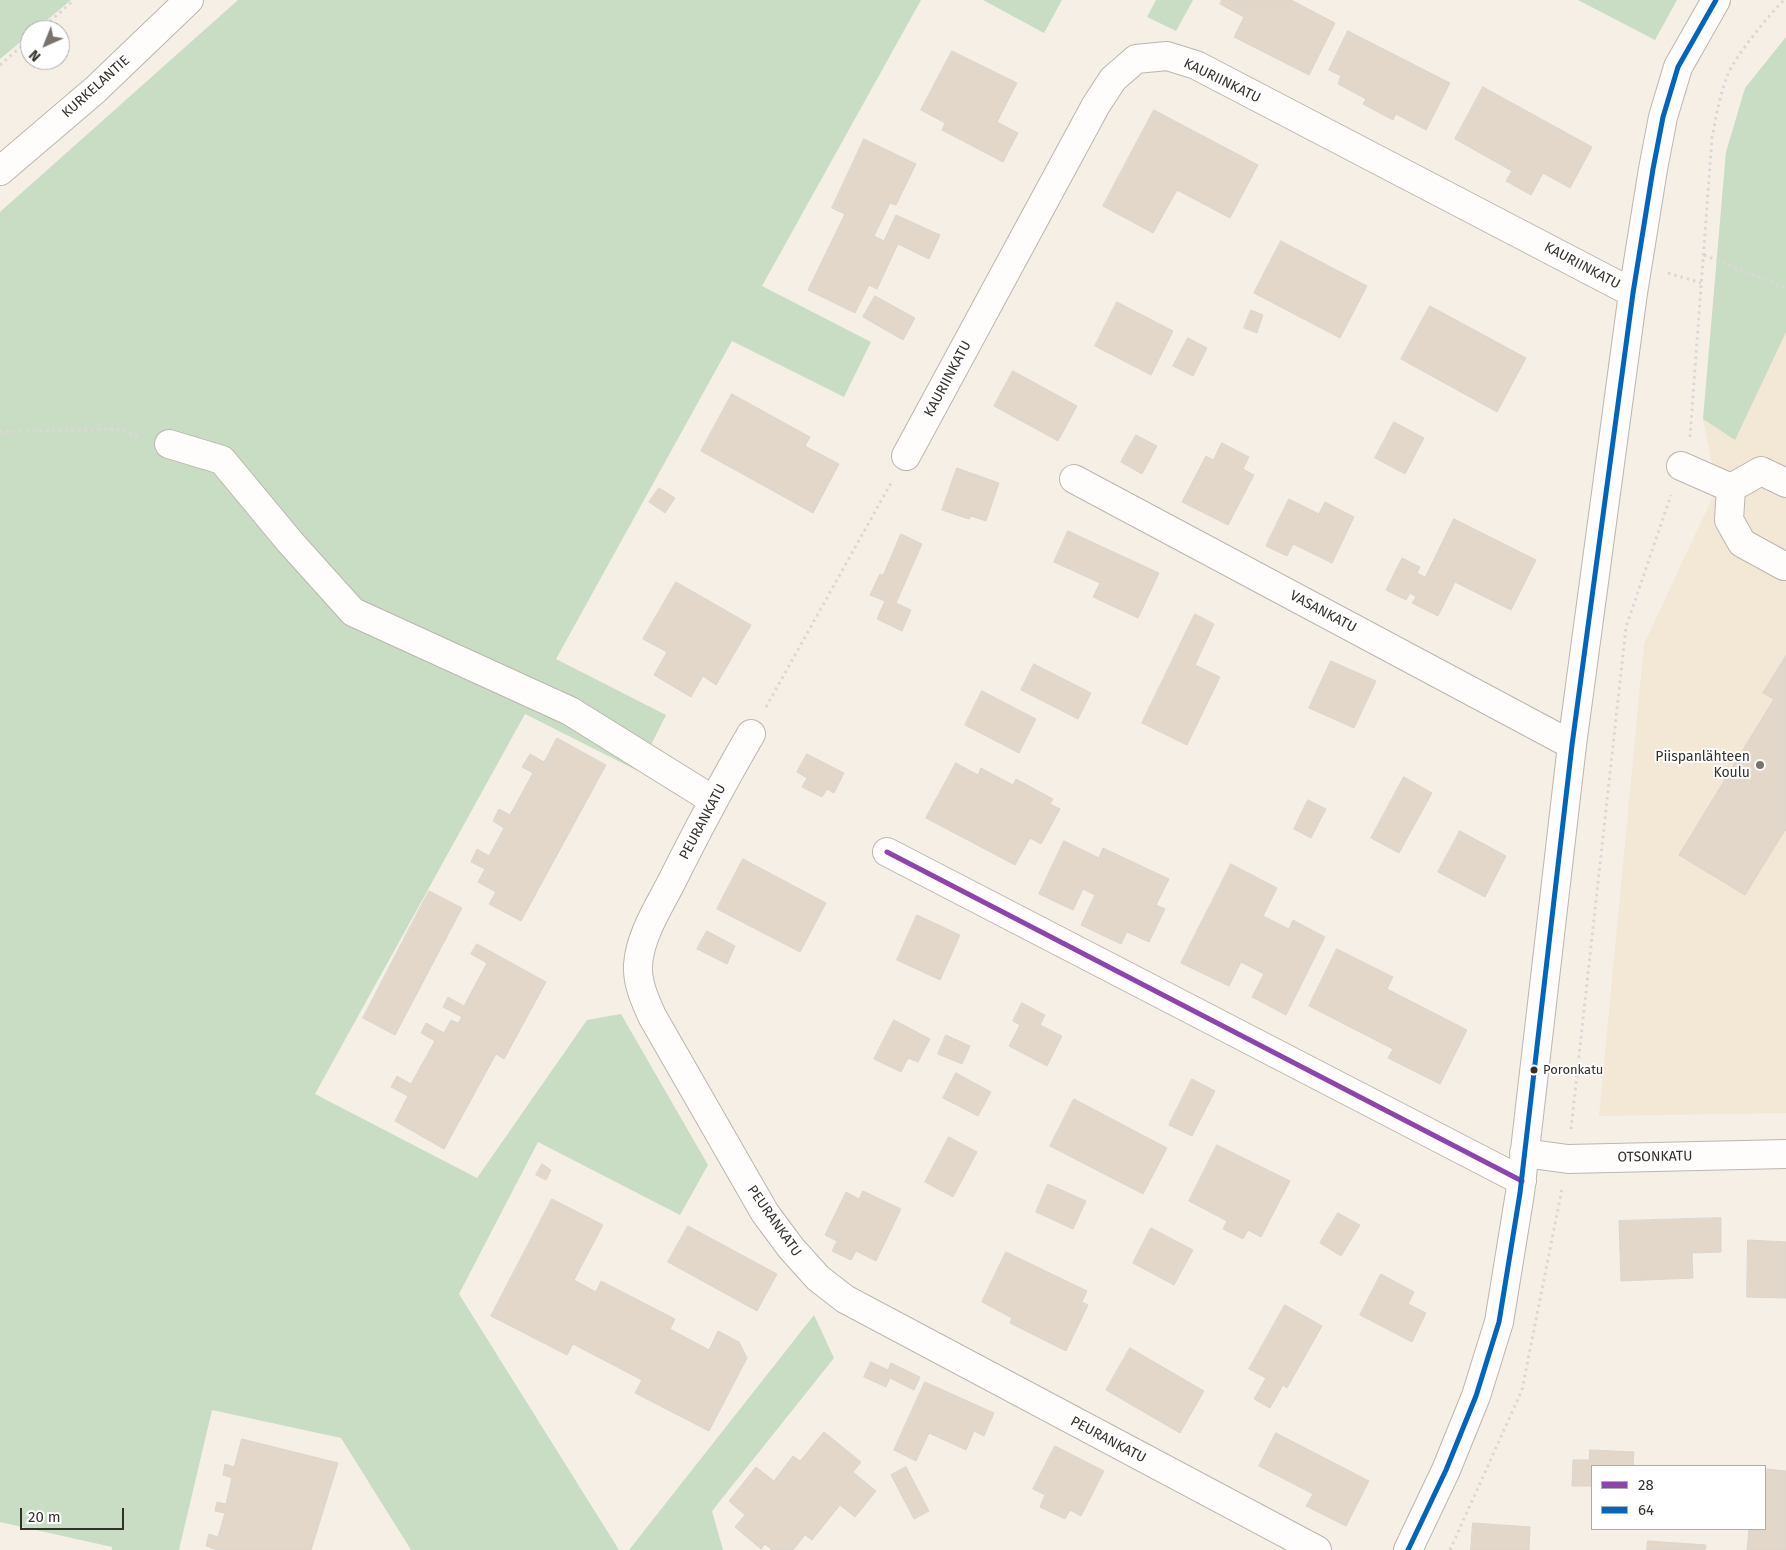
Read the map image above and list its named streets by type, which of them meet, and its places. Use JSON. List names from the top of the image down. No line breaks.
{"streets":{"street":["KAURIINKATU","KURKELANTIE","VASANKATU","PEURANKATU","OTSONKATU"]},"places":["Piispanlähteen Koulu","Poronkatu"],"lines":["transit line 64","transit line 28"],"legend":["28","64"],"scale_bar":"20 m","north":"bottom left"}
